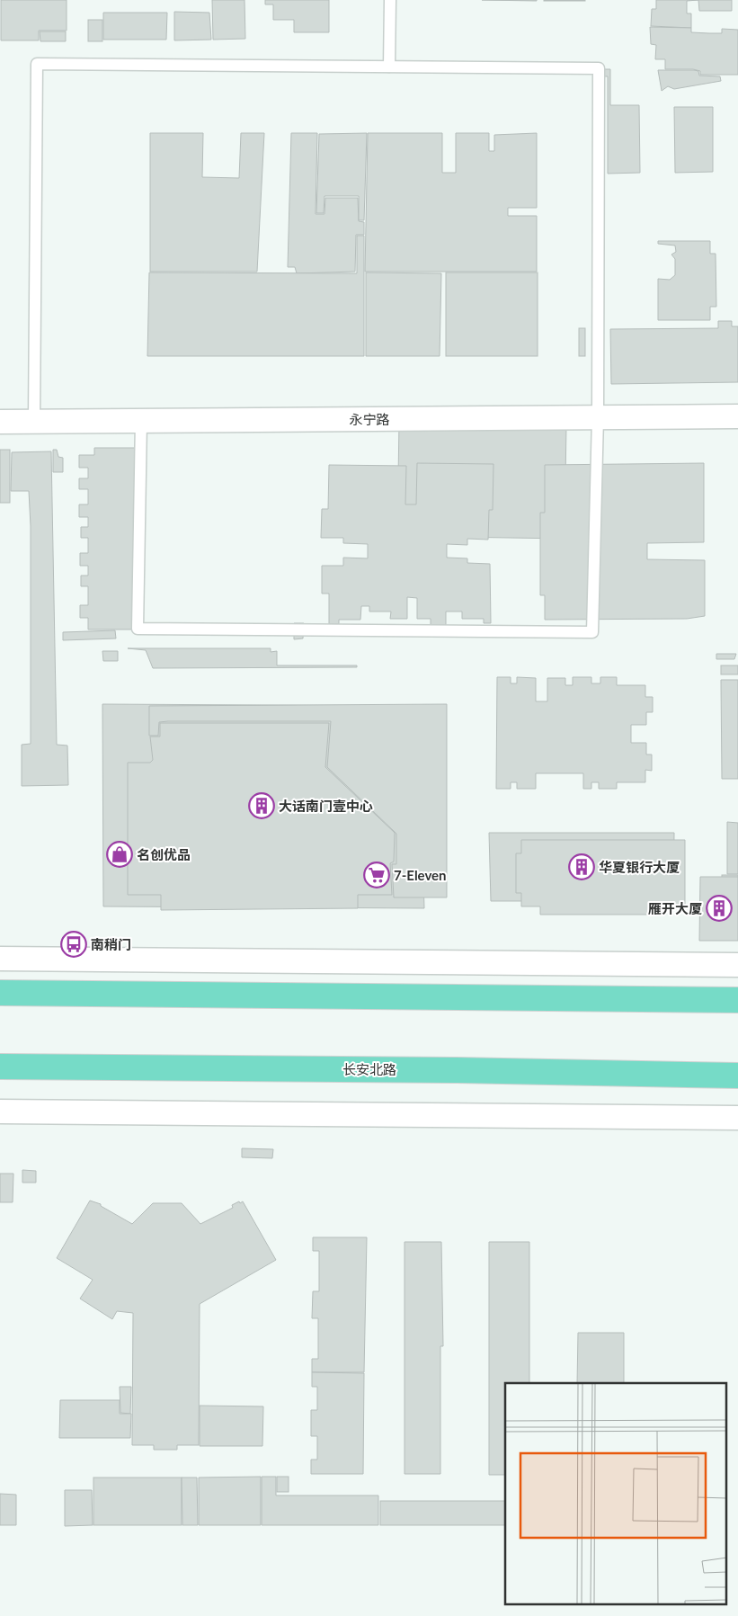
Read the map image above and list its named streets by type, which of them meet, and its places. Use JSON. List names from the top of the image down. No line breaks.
{"streets":{"main road":["长安北路"],"street":["永宁路"]},"places":{"building":["大话南门壹中心","华夏银行大厦","雁开大厦"],"shop":["名创优品"],"supermarket":["7-Eleven"],"bus stop":["南稍门"]}}
